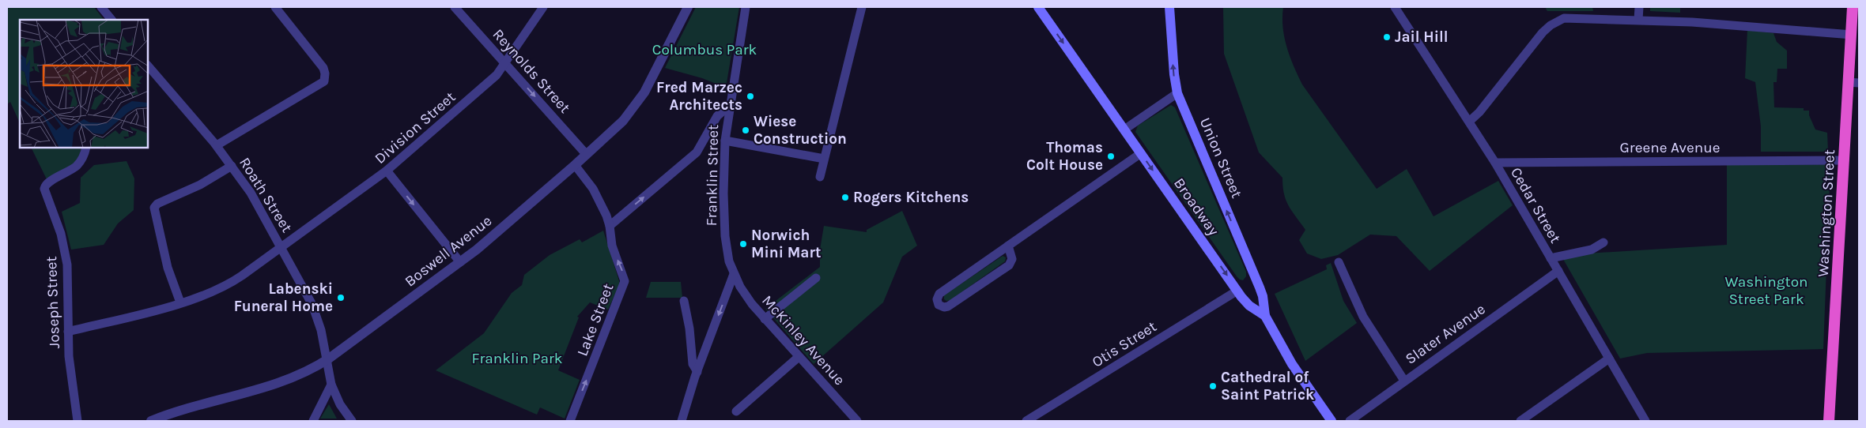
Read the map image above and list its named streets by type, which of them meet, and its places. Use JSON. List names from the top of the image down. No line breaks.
{"streets":{"highway":["Washington Street"],"main road":["Union Street","Broadway"],"street":["Reynolds Street","Division Street","Greene Avenue","Franklin Street","Roath Street","Cedar Street","Boswell Avenue","Joseph Street","Lake Street","Slater Avenue","McKinley Avenue","Otis Street"]},"crossings":[["Reynolds Street","Division Street"],["Reynolds Street","Boswell Avenue"],["Division Street","Roath Street"],["Division Street","Joseph Street"],["Greene Avenue","Cedar Street"],["Greene Avenue","Washington Street"],["Union Street","Broadway"],["Franklin Street","McKinley Avenue"],["Roath Street","Boswell Avenue"],["Cedar Street","Slater Avenue"],["Broadway","Otis Street"],["Boswell Avenue","Lake Street"]],"one_way":["Reynolds Street","Union Street","Broadway","Lake Street"],"parks":["Columbus Park","Washington Street Park","Franklin Park"],"places":["Jail Hill","Fred Marzec Architects","Wiese Construction","Thomas Colt House","Rogers Kitchens","Norwich Mini Mart","Labenski Funeral Home","Cathedral of Saint Patrick"]}
